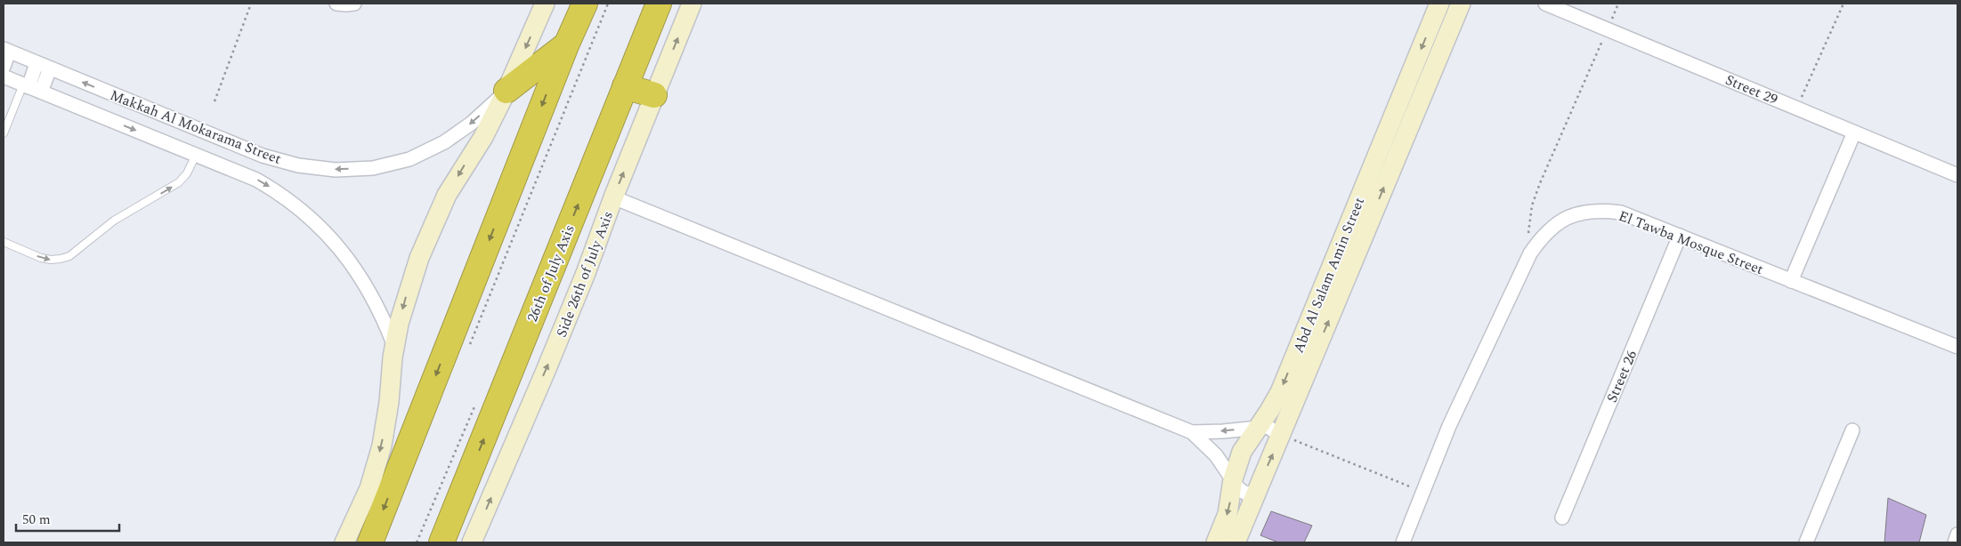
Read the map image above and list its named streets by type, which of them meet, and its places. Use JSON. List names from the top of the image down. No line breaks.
{"streets":{"highway":["26th of July Axis"],"street":["Street 29","Makkah Al Mokarama Street","El Tawba Mosque Street","Side 26th of July Axis","Abd Al Salam Amin Street","Street 26"]},"crossings":[["El Tawba Mosque Street","Street 26"]],"scale_bar":"50 m"}
